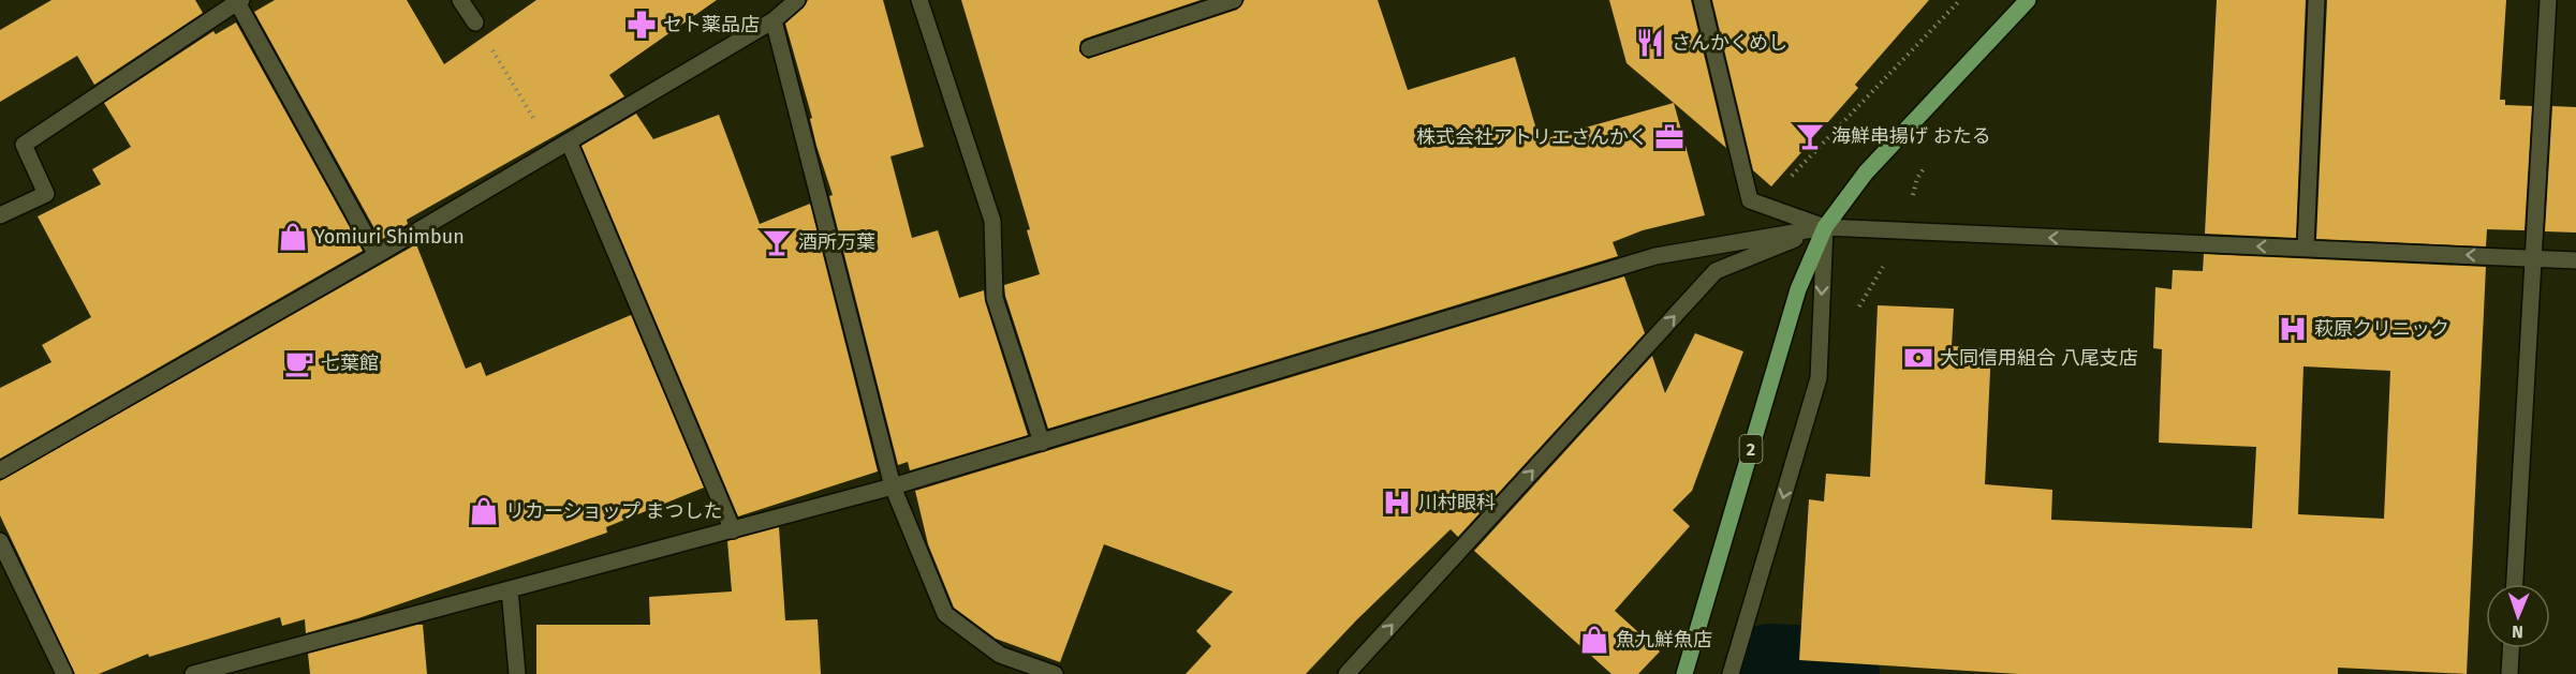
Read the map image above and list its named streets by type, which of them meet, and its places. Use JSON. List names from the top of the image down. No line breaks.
{"streets":{"main road":["2"]},"places":{"pharmacy":["セト薬品店"],"restaurant":["さんかくめし"],"bar":["海鮮串揚げ おたる","酒所万葉"],"office":["株式会社アトリエさんかく"],"shop":["Yomiuri Shimbun","リカーショップ まつした","魚九鮮魚店"],"hospital":["萩原クリニック","川村眼科"],"bank":["大同信用組合 八尾支店"],"cafe":["七葉館"]},"north":"bottom"}
